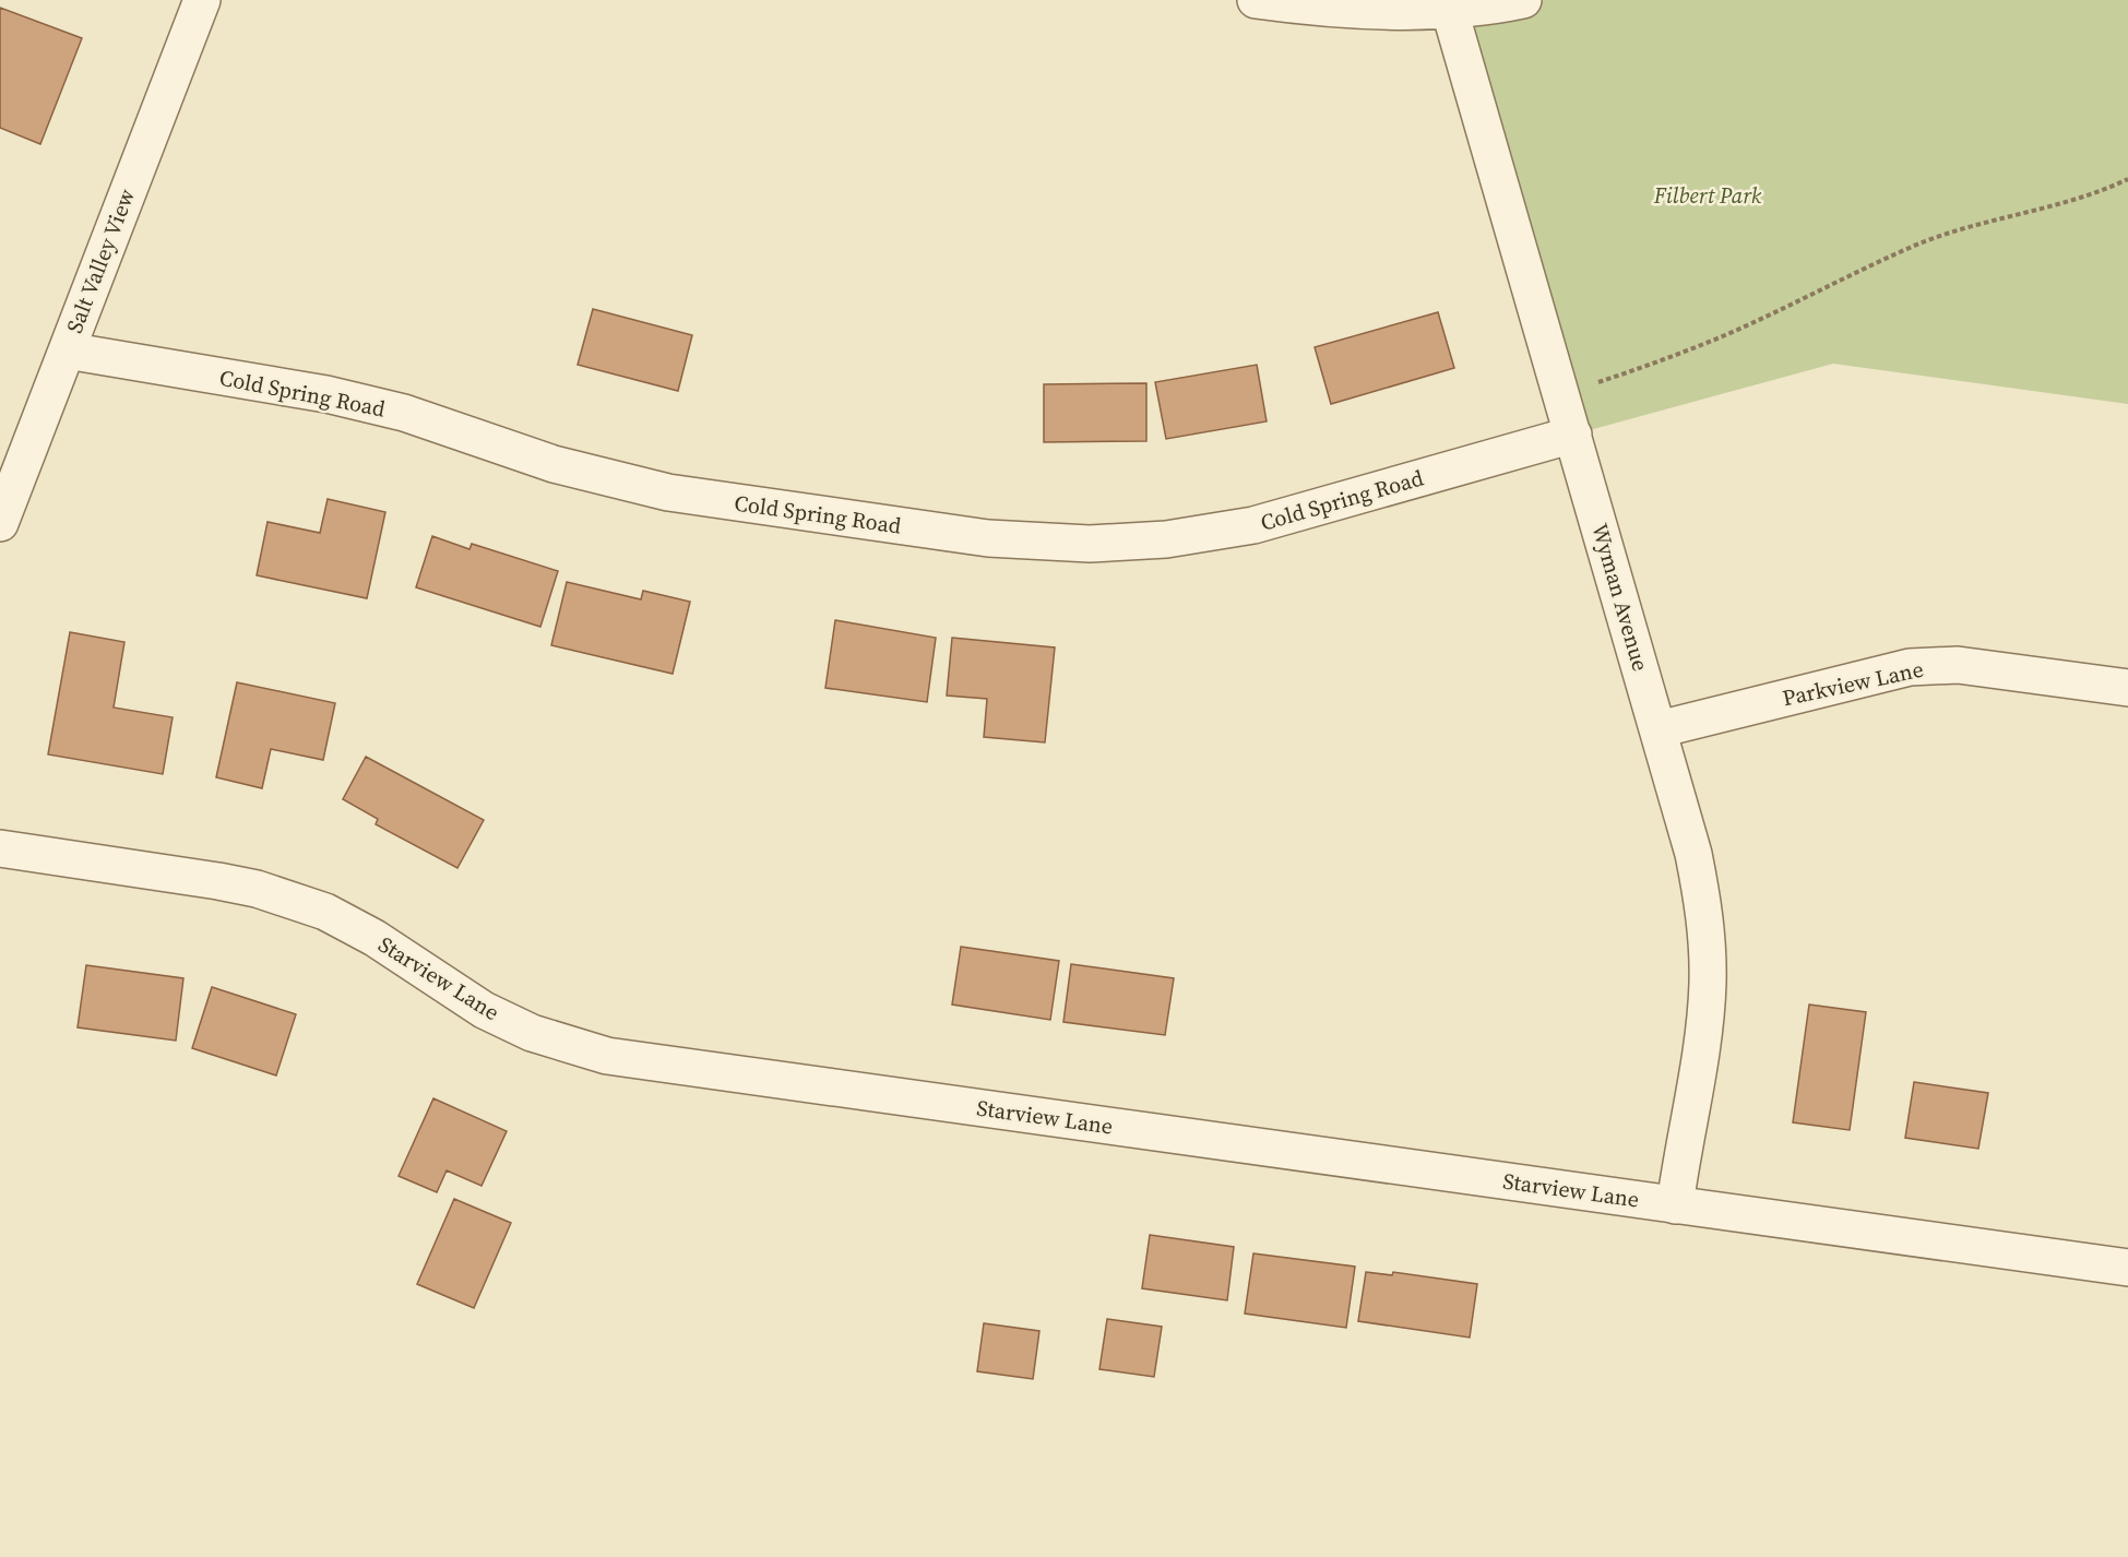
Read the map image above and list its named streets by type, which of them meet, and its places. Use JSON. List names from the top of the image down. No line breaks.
{"streets":{"street":["Salt Valley View","Cold Spring Road","Wyman Avenue","Parkview Lane","Starview Lane"]},"crossings":[["Salt Valley View","Cold Spring Road"],["Cold Spring Road","Wyman Avenue"],["Wyman Avenue","Parkview Lane"],["Wyman Avenue","Starview Lane"]],"parks":["Filbert Park"]}
